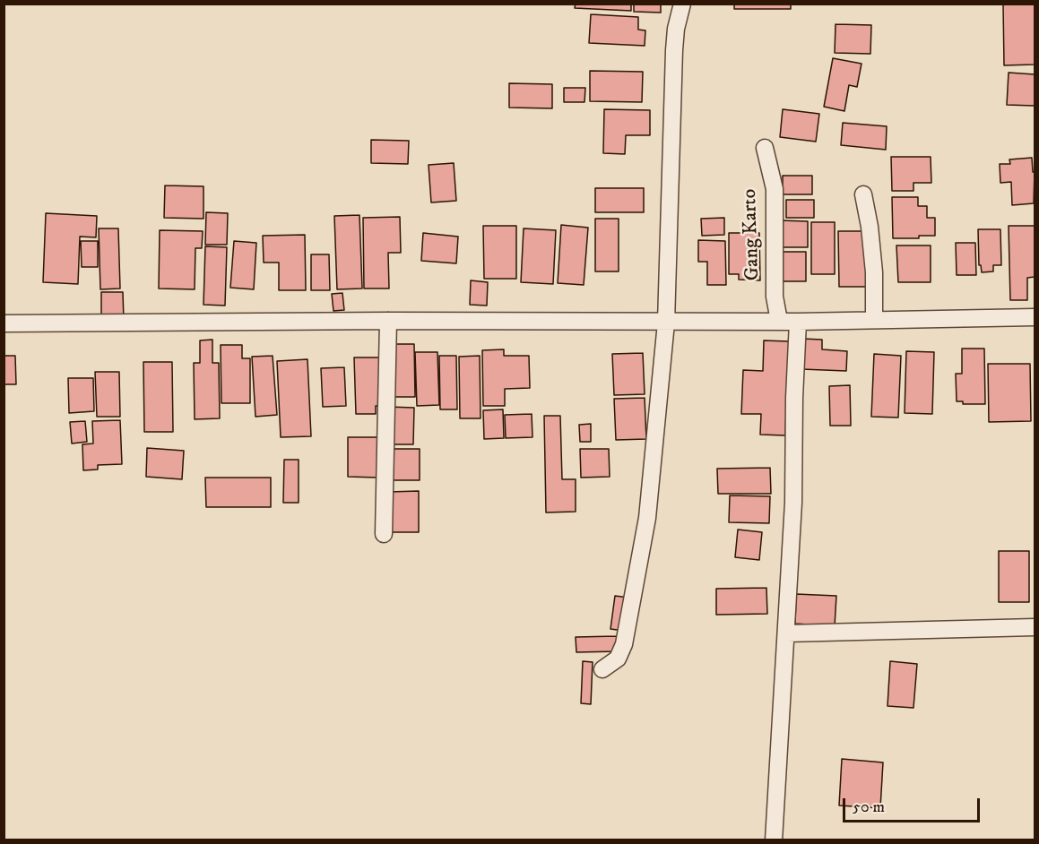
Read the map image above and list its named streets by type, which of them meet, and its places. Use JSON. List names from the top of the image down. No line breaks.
{"streets":{"street":["Gang Karto"]},"scale_bar":"50 m"}
